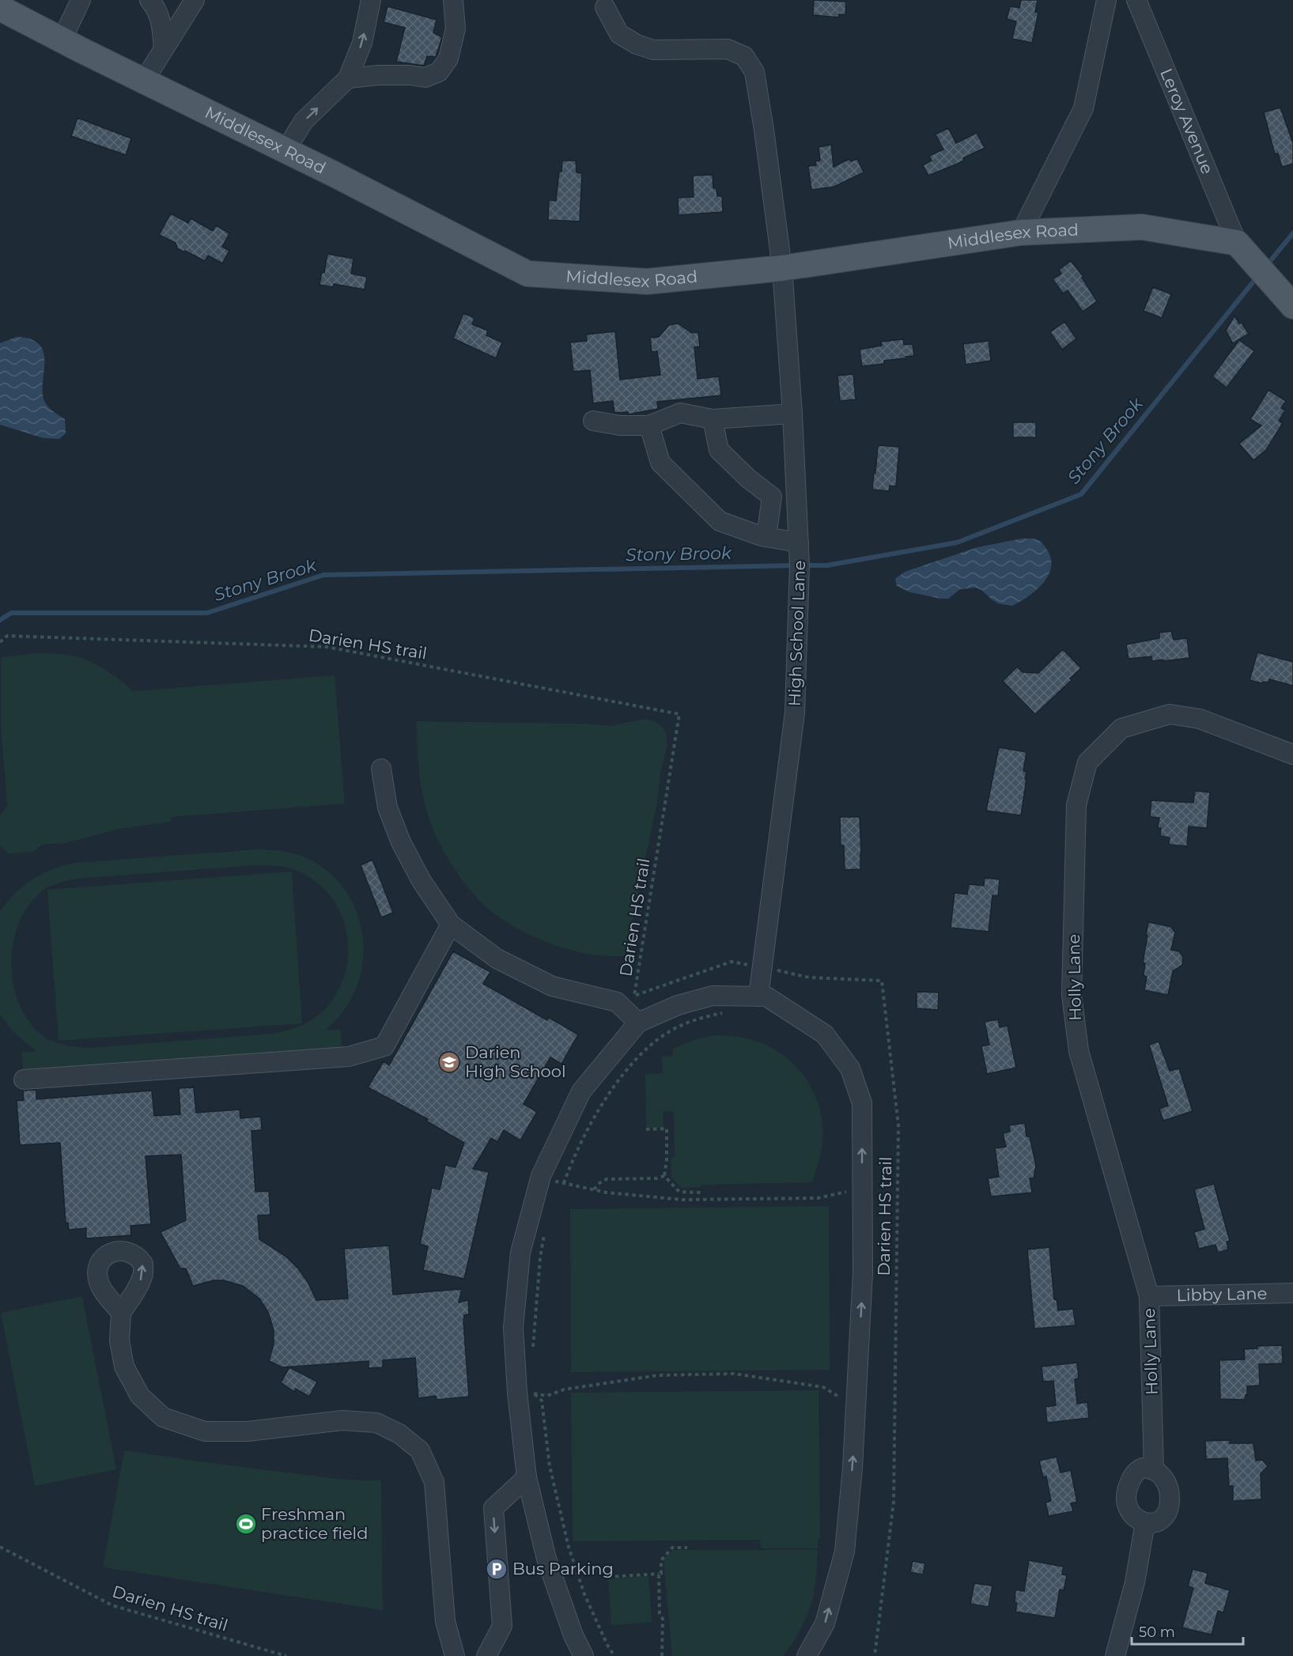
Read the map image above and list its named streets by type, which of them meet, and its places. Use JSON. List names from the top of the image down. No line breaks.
{"streets":{"main road":["Middlesex Road"],"street":["Leroy Avenue","High School Lane","Holly Lane","Libby Lane"],"path":["Darien HS trail"]},"crossings":[["Leroy Avenue","Middlesex Road"],["Middlesex Road","High School Lane"],["High School Lane","Darien HS trail"],["Holly Lane","Libby Lane"]],"water":["Stony Brook"],"places":{"school or university":["Darien High School"],"sports":["Freshman practice field"],"parking":["Bus Parking"]},"scale_bar":"50 m"}
